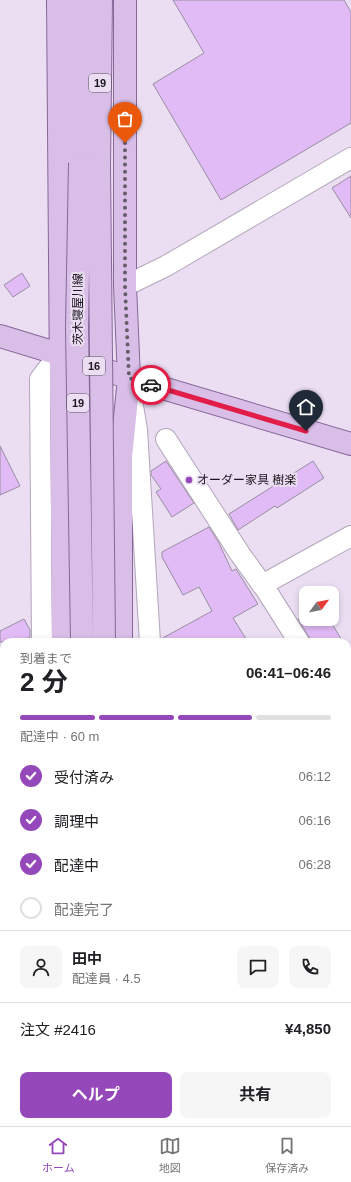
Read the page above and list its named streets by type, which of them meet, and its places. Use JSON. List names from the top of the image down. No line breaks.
{"streets":{"main road":["19","茨木寝屋川線","16"]},"places":["オーダー家具 樹楽"],"north":"top right","page":{"heading":["2 分","到着まで","06:41–06:46"],"panel":["田中","配達員 · 4.5","注文 #2416","¥4,850"],"bar":"配達中 · 60 m","list":[["受付済み","06:12"],["調理中","06:16"],["配達中","06:28"],"配達完了"],"buttons":["ヘルプ","共有"],"tabs":["ホーム","地図","保存済み"]}}
